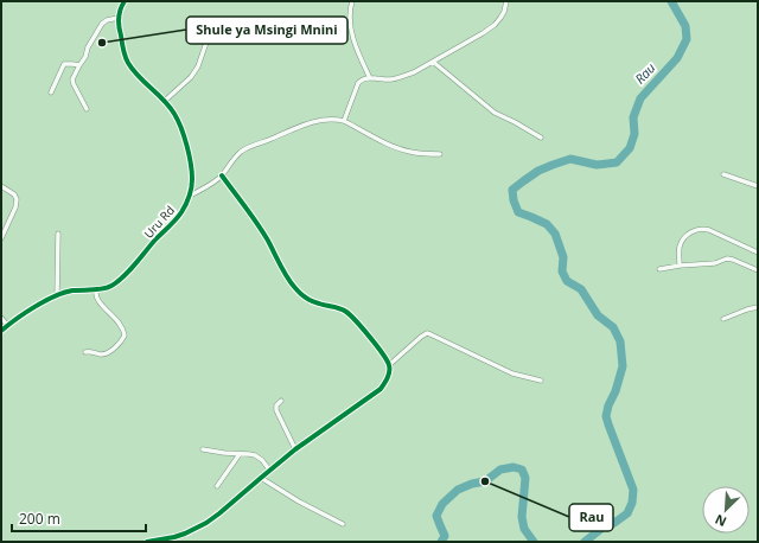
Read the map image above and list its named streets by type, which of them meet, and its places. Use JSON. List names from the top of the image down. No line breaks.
{"streets":{"street":["Uru Rd"]},"water":["Rau"],"places":["Shule ya Msingi Mnini","Rau"],"scale_bar":"200 m","north":"bottom left"}
